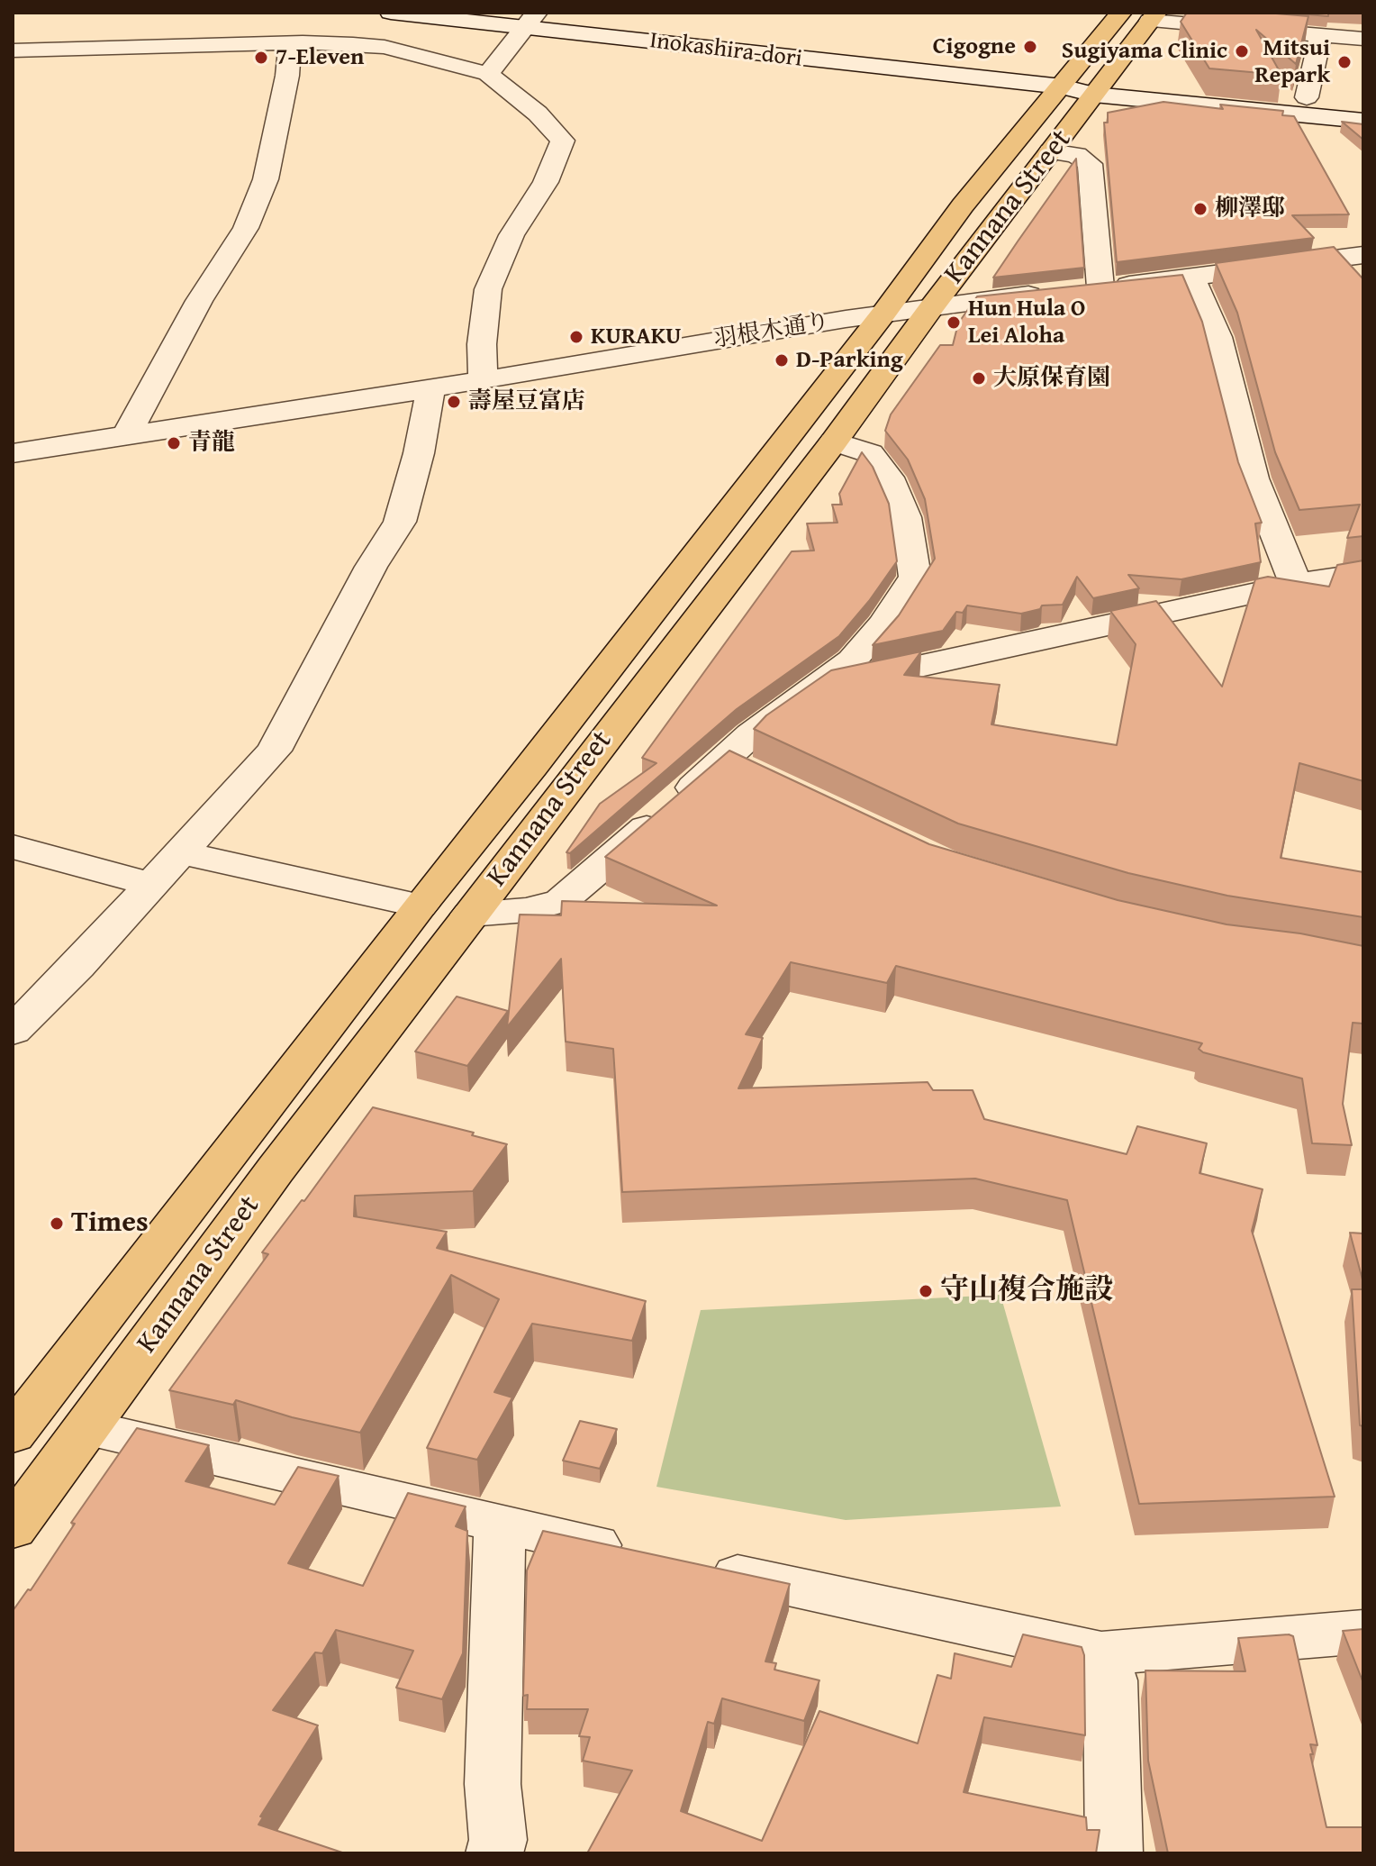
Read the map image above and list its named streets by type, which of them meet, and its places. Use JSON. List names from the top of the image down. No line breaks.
{"streets":{"main road":["Kannana Street"],"street":["Inokashira-dori","羽根木通り"]},"crossings":[["Inokashira-dori","Kannana Street"],["Kannana Street","羽根木通り"]],"places":["Cigogne","Sugiyama Clinic","7-Eleven","Mitsui Repark","柳澤邸","Hun Hula O Lei Aloha","KURAKU","D-Parking","大原保育園","壽屋豆富店","青龍","Times","守山複合施設"]}
